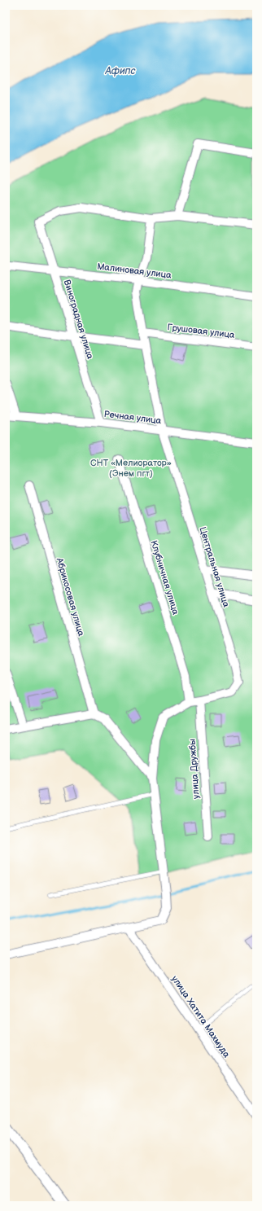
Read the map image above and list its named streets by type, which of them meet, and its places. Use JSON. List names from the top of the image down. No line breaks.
{"streets":{"street":["Малиновая улица","Виноградная улица","Грушовая улица","Речная улица","Центральная улица","Клубничная улица","Абрикосовая улица","улица Дружбы","улица Хатита Махмуда"]},"crossings":[["Малиновая улица","Виноградная улица"],["Малиновая улица","Центральная улица"],["Виноградная улица","Речная улица"],["Виноградная улица","Центральная улица"],["Грушовая улица","Центральная улица"],["Речная улица","Центральная улица"],["Центральная улица","Клубничная улица"],["Центральная улица","улица Дружбы"],["Центральная улица","улица Хатита Махмуда"]],"water":["Афипс"],"parks":["СНТ «Мелиоратор» (Энем пгт)"]}
